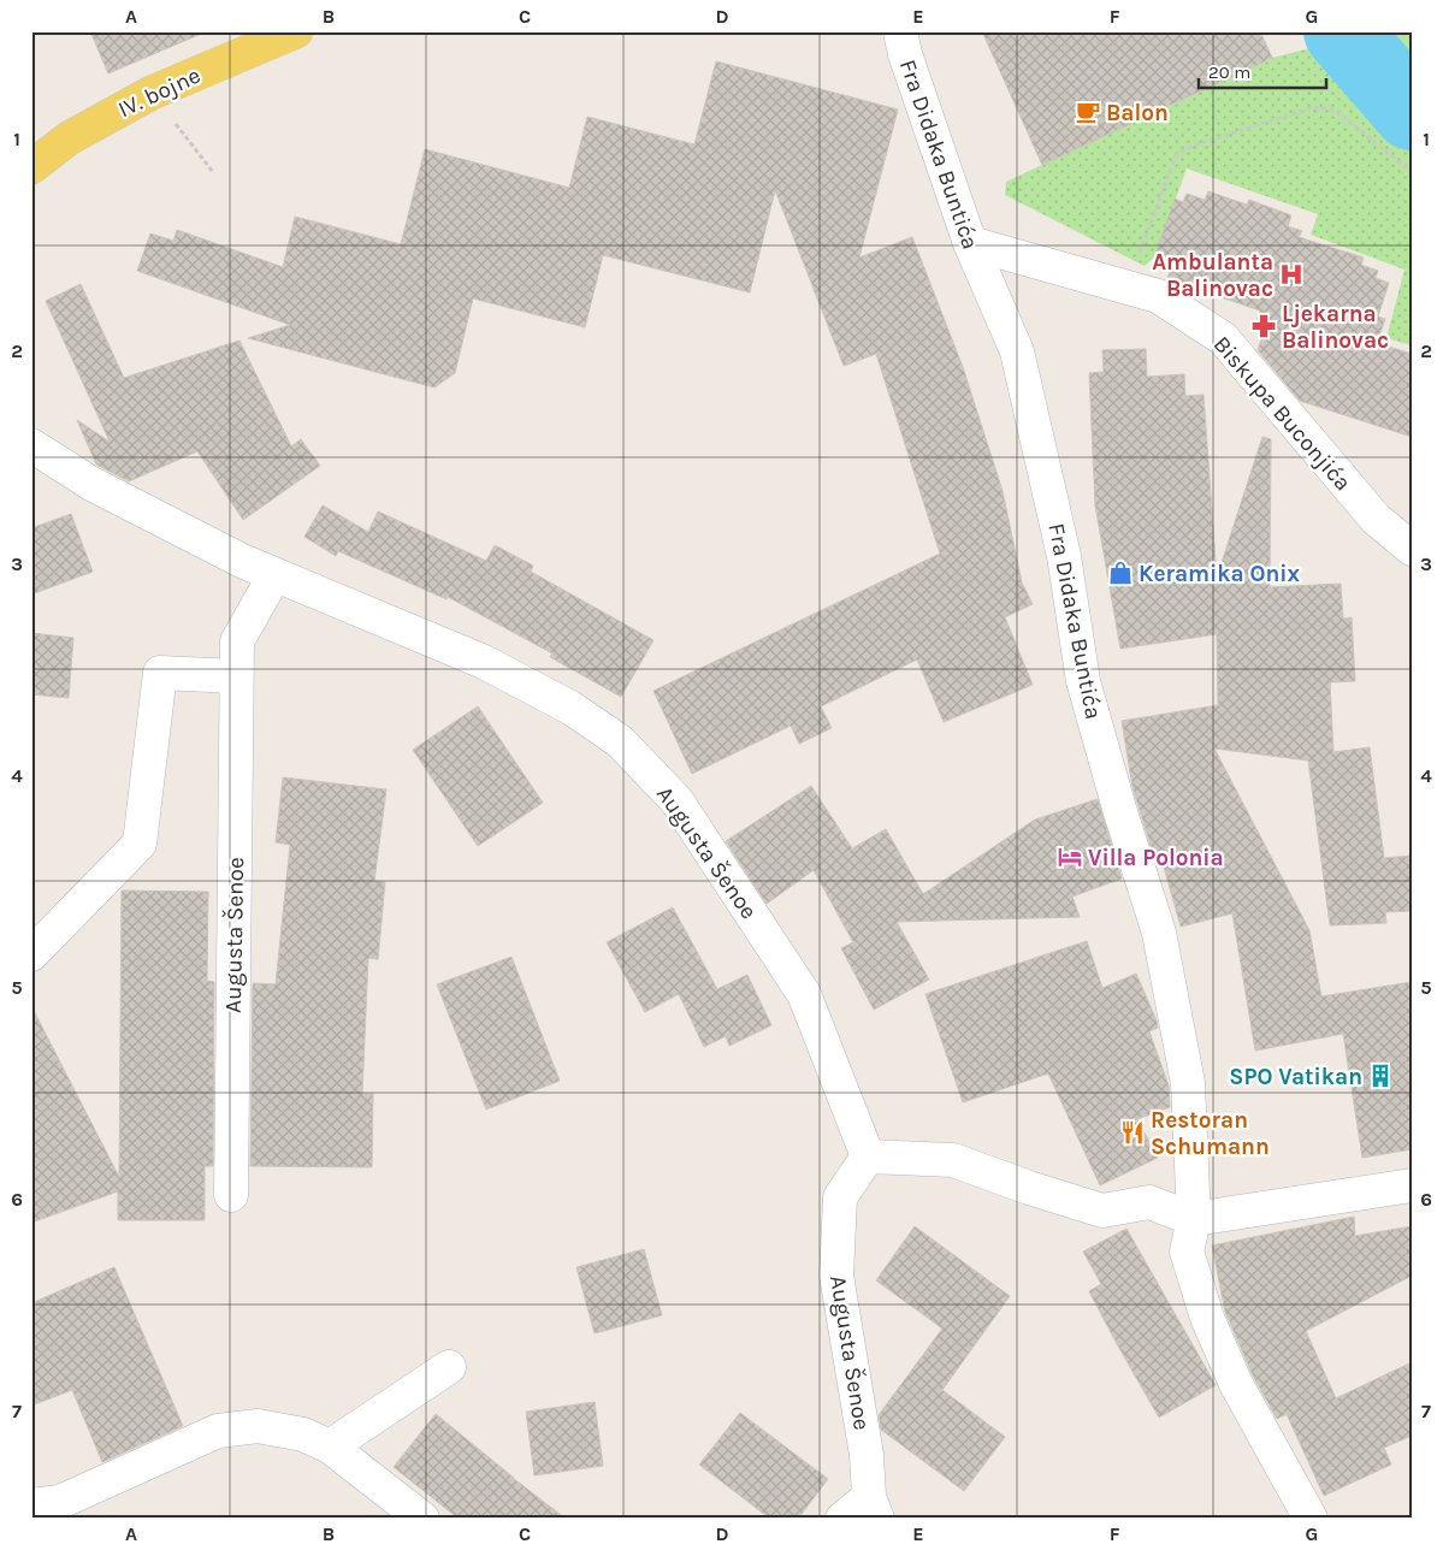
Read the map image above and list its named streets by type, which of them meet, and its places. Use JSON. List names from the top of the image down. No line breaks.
{"streets":{"main road":["IV. bojne"],"street":["Fra Didaka Buntića","Biskupa Buconjića","Augusta Šenoe"]},"crossings":[["Fra Didaka Buntića","Biskupa Buconjića"]],"places":{"cafe":["Balon"],"hospital":["Ambulanta Balinovac"],"pharmacy":["Ljekarna Balinovac"],"shop":["Keramika Onix"],"hotel":["Villa Polonia"],"building":["SPO Vatikan"],"restaurant":["Restoran Schumann"]},"scale_bar":"20 m","grid":{"columns":["A","B","C","D","E","F","G"],"rows":["1","2","3","4","5","6","7"]}}
